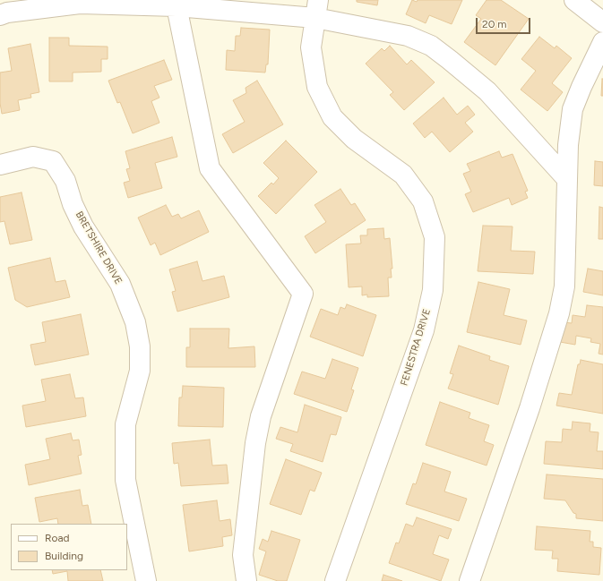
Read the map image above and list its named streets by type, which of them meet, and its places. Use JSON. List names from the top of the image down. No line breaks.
{"streets":{"street":["BRETSHIRE DRIVE","FENESTRA DRIVE"]},"legend":["Road","Building"],"scale_bar":"20 m"}
